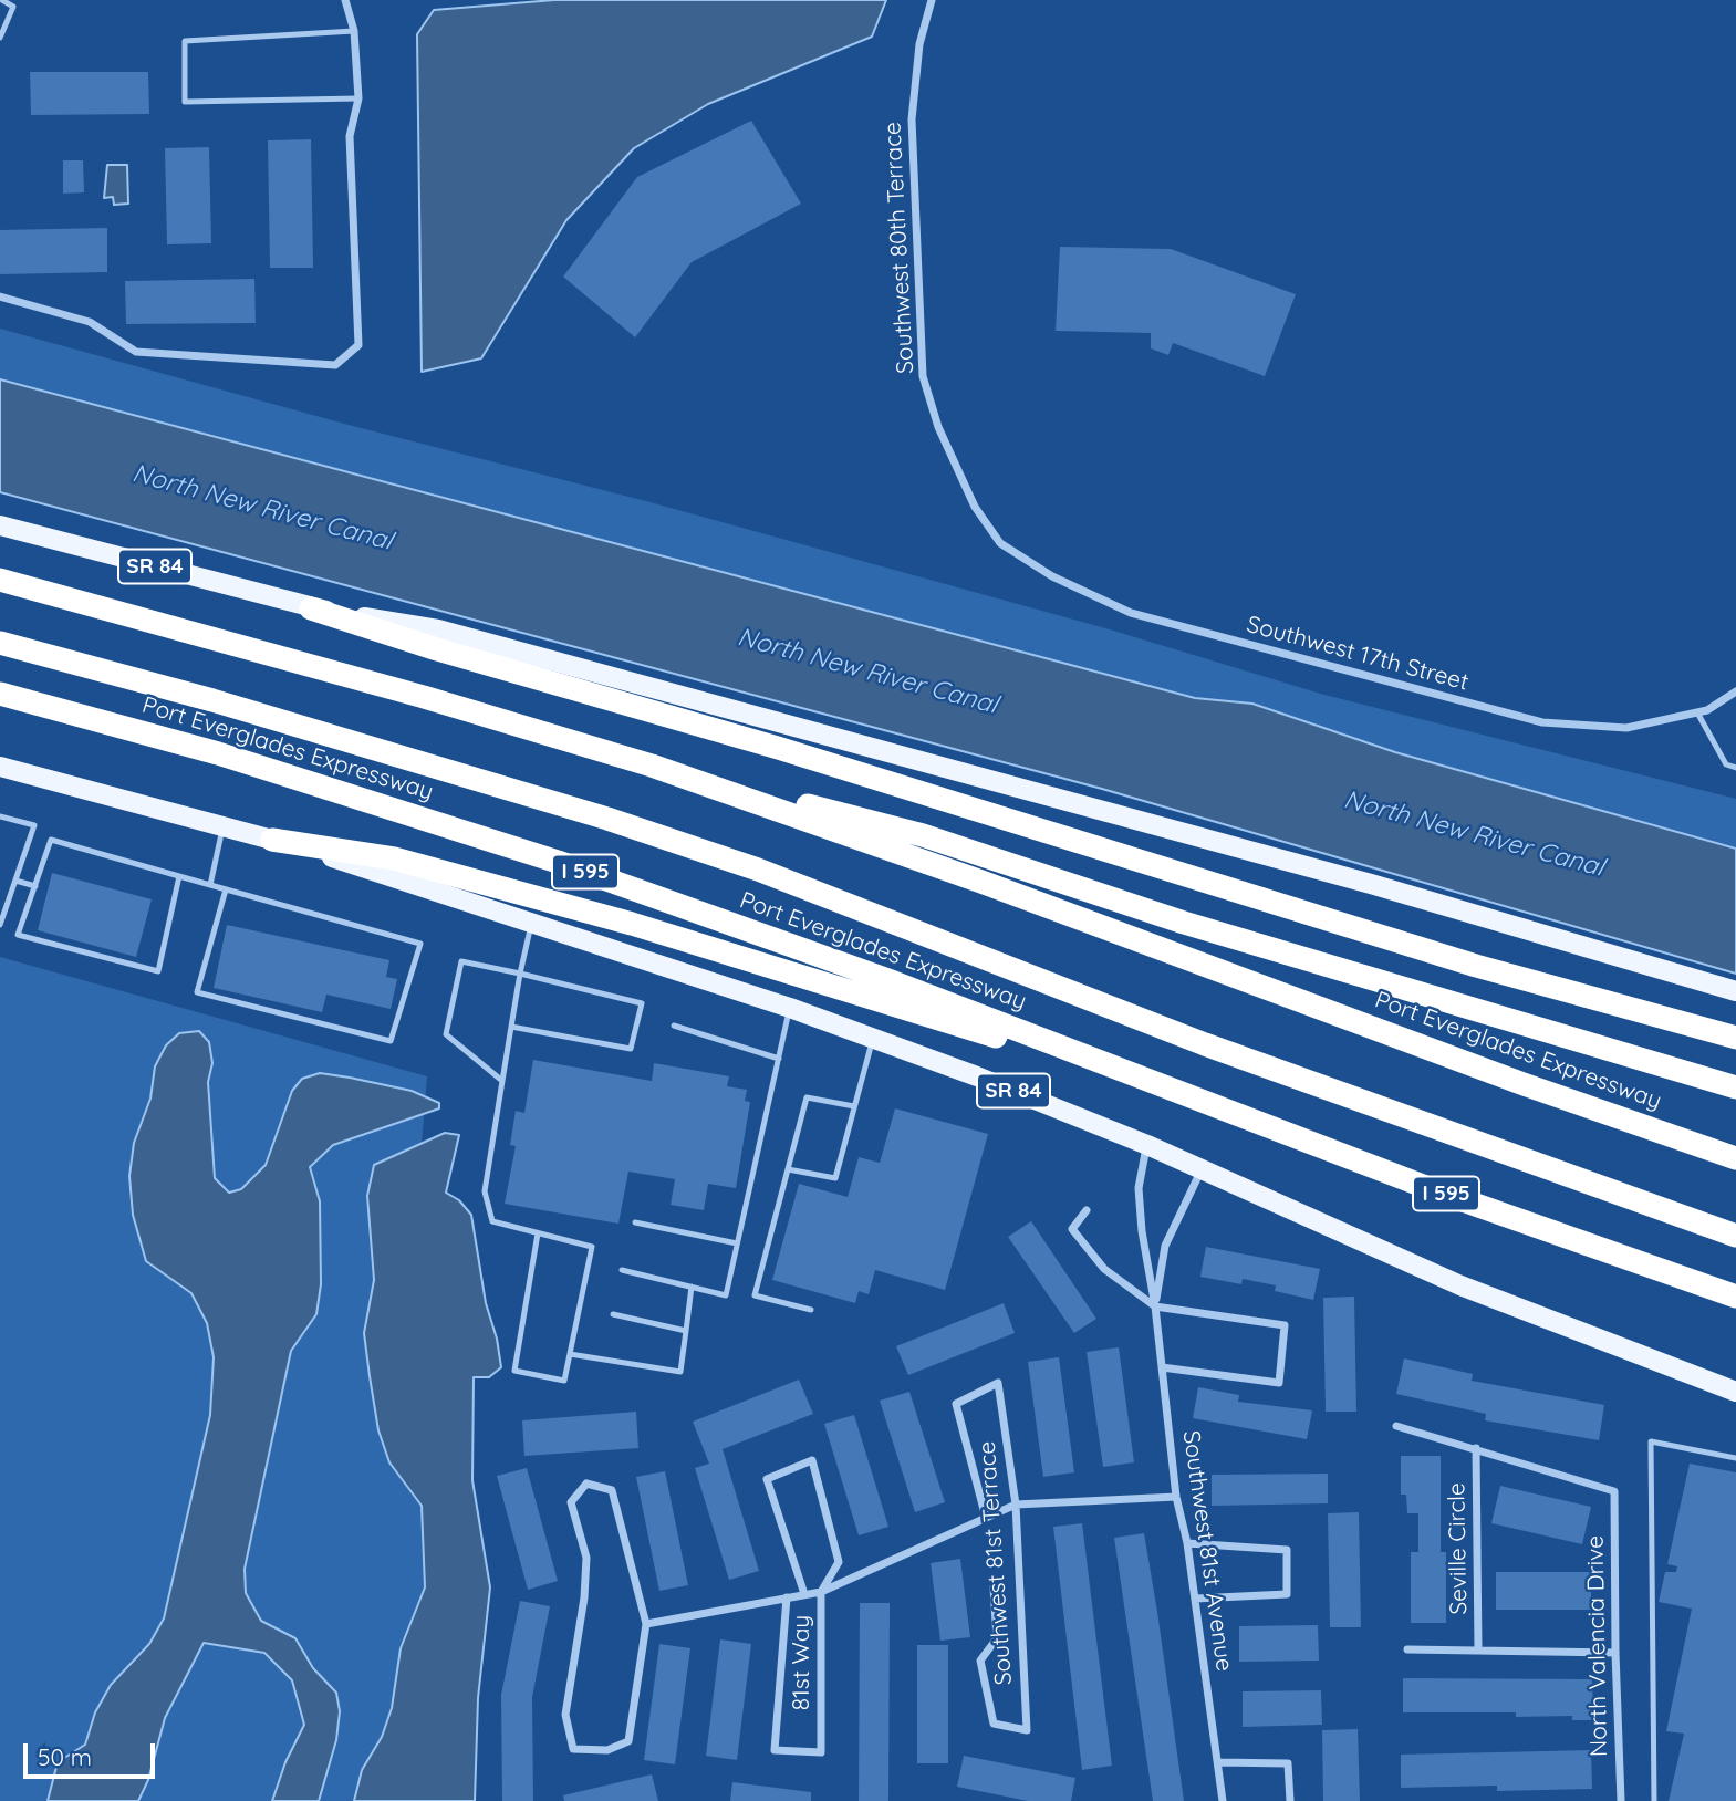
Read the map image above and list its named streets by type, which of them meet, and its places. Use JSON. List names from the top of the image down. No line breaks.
{"streets":{"highway":["Port Everglades Expressway","I 595"],"main road":["SR 84"],"street":["Southwest 80th Terrace","Southwest 17th Street","Seville Circle","Southwest 81st Avenue","Southwest 81st Terrace","North Valencia Drive","81st Way"]},"crossings":[["Southwest 80th Terrace","Southwest 17th Street"],["SR 84","Southwest 81st Avenue"],["Seville Circle","North Valencia Drive"]],"water":["North New River Canal"],"scale_bar":"50 m"}
